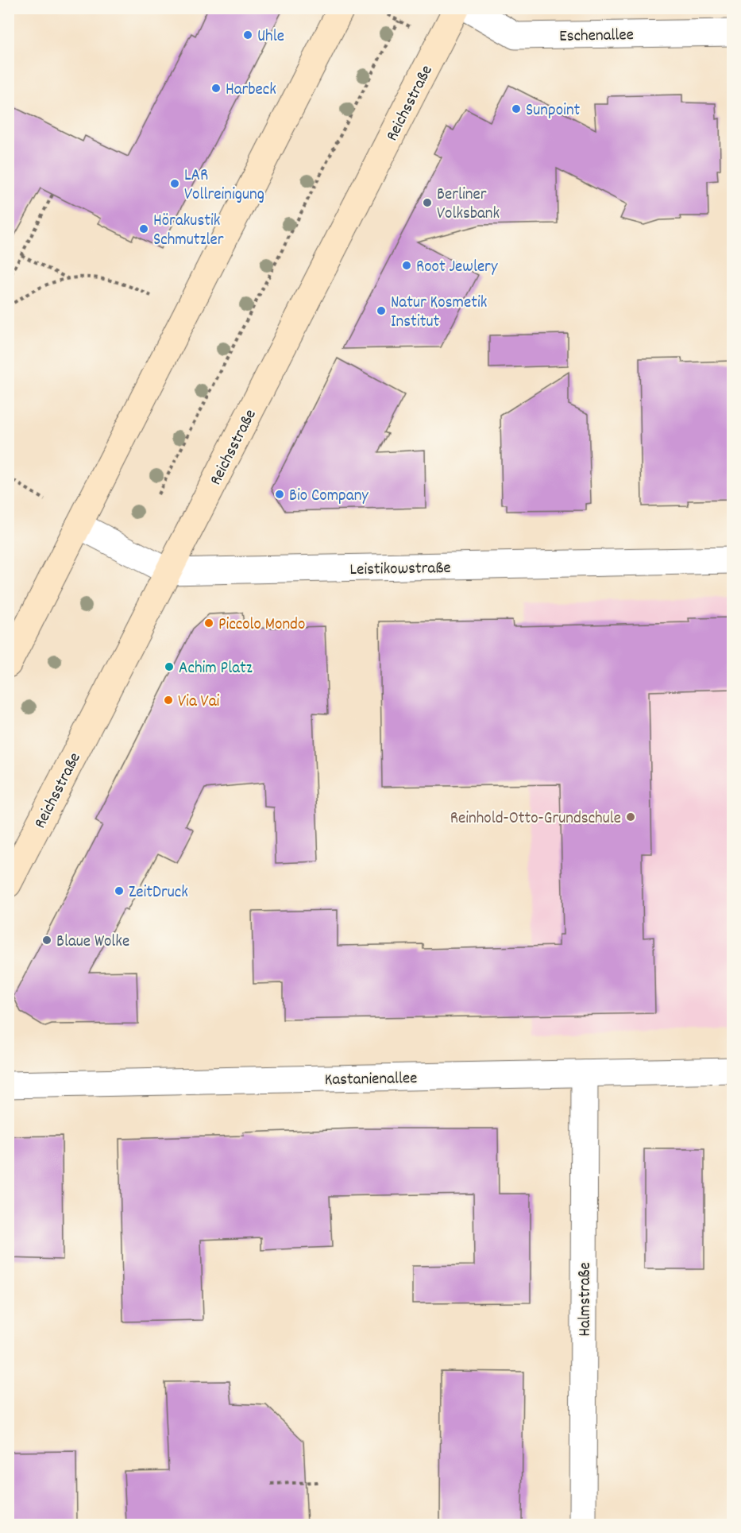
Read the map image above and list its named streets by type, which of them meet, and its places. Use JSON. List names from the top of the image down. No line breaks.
{"streets":{"main road":["Reichsstraße"],"street":["Eschenallee","Leistikowstraße","Kastanienallee","Halmstraße"]},"crossings":[["Reichsstraße","Leistikowstraße"],["Kastanienallee","Halmstraße"]],"places":["Uhle","Harbeck","Sunpoint","LAR Vollreinigung","Berliner Volksbank","Hörakustik Schmutzler","Root Jewlery","Natur Kosmetik Institut","Bio Company","Piccolo Mondo","Achim Platz","Via Vai","Reinhold-Otto-Grundschule","ZeitDruck","Blaue Wolke"]}
